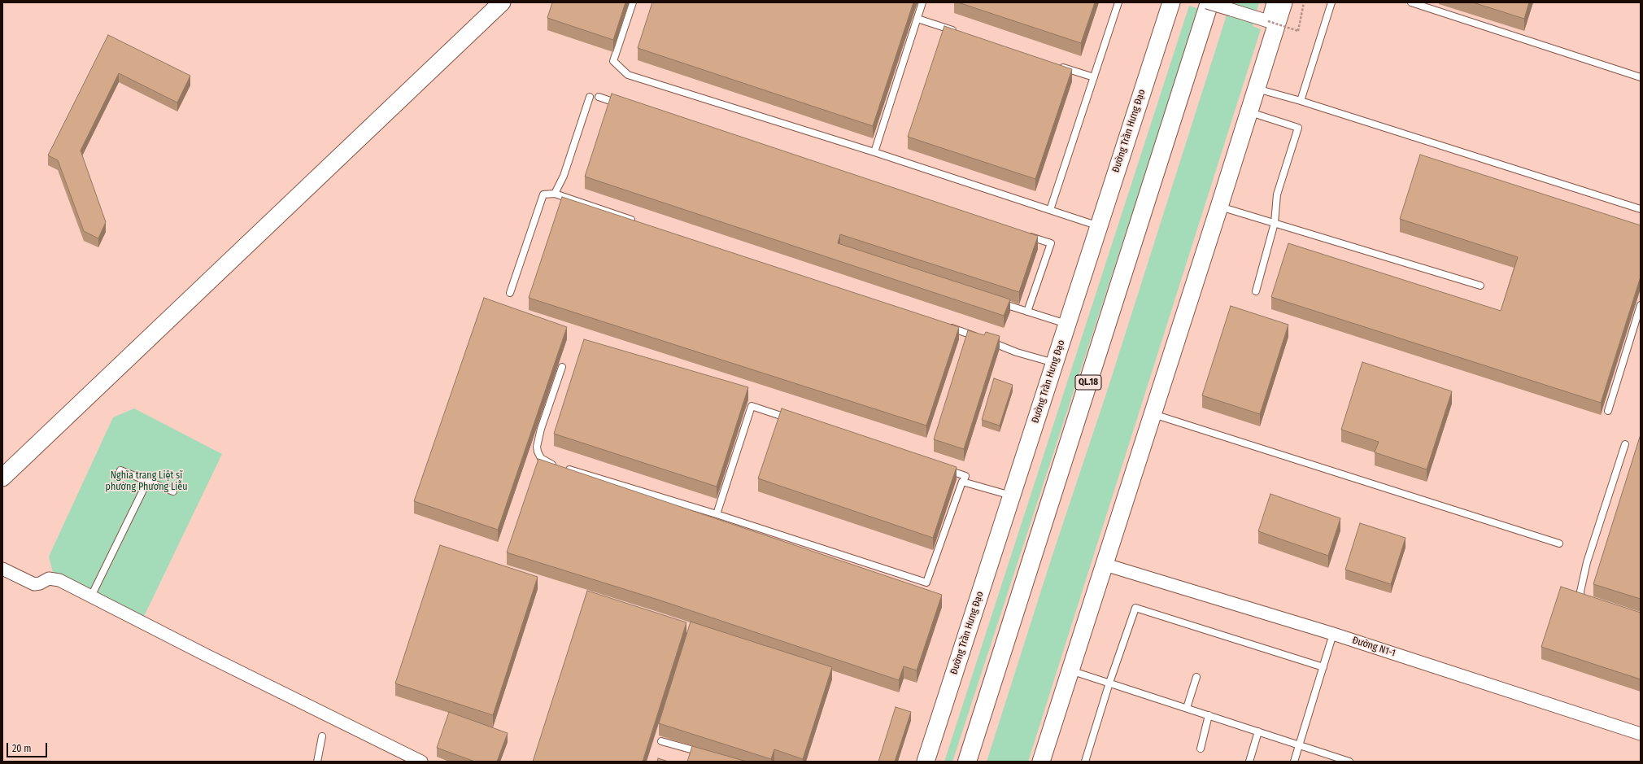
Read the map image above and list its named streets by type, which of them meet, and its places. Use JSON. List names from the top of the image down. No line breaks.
{"streets":{"highway":["QL.18"],"main road":["Đường Trần Hưng Đạo"],"street":["Đường N1-1"]},"parks":["Nghĩa trang Liệt sĩ phường Phương Liễu"],"scale_bar":"20 m"}
